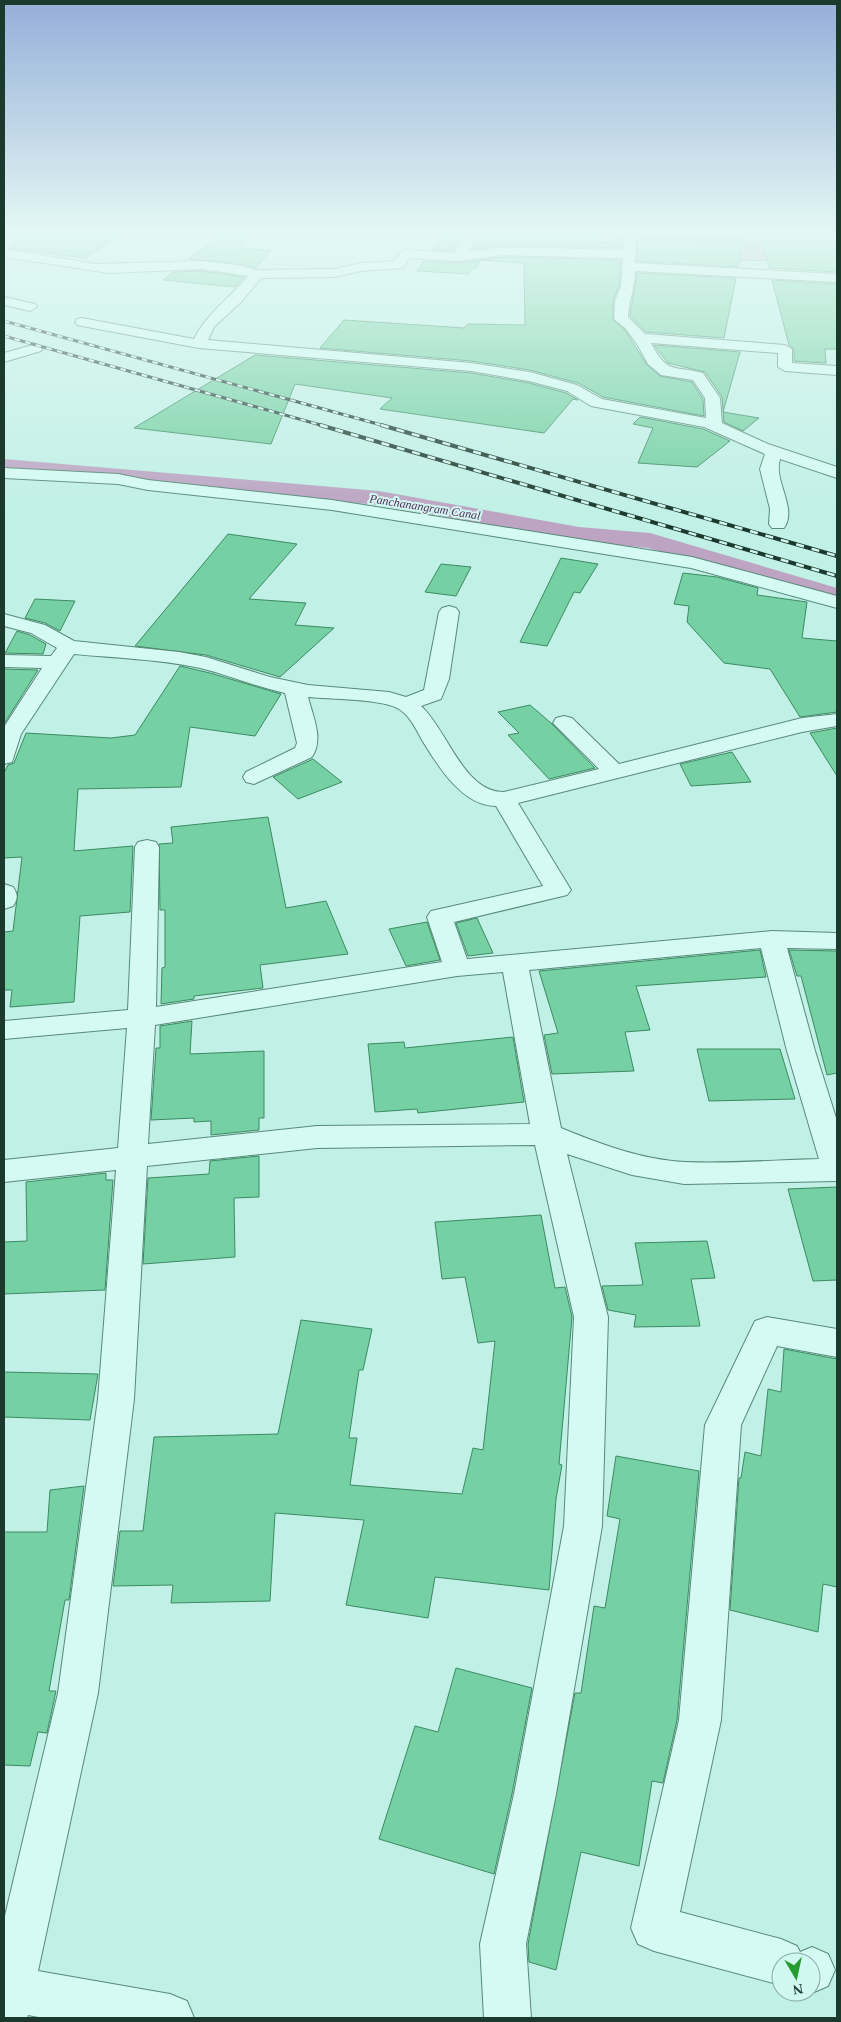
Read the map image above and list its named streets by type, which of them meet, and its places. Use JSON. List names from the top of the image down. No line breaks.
{"water":["Panchanangram Canal"],"north":"bottom"}
